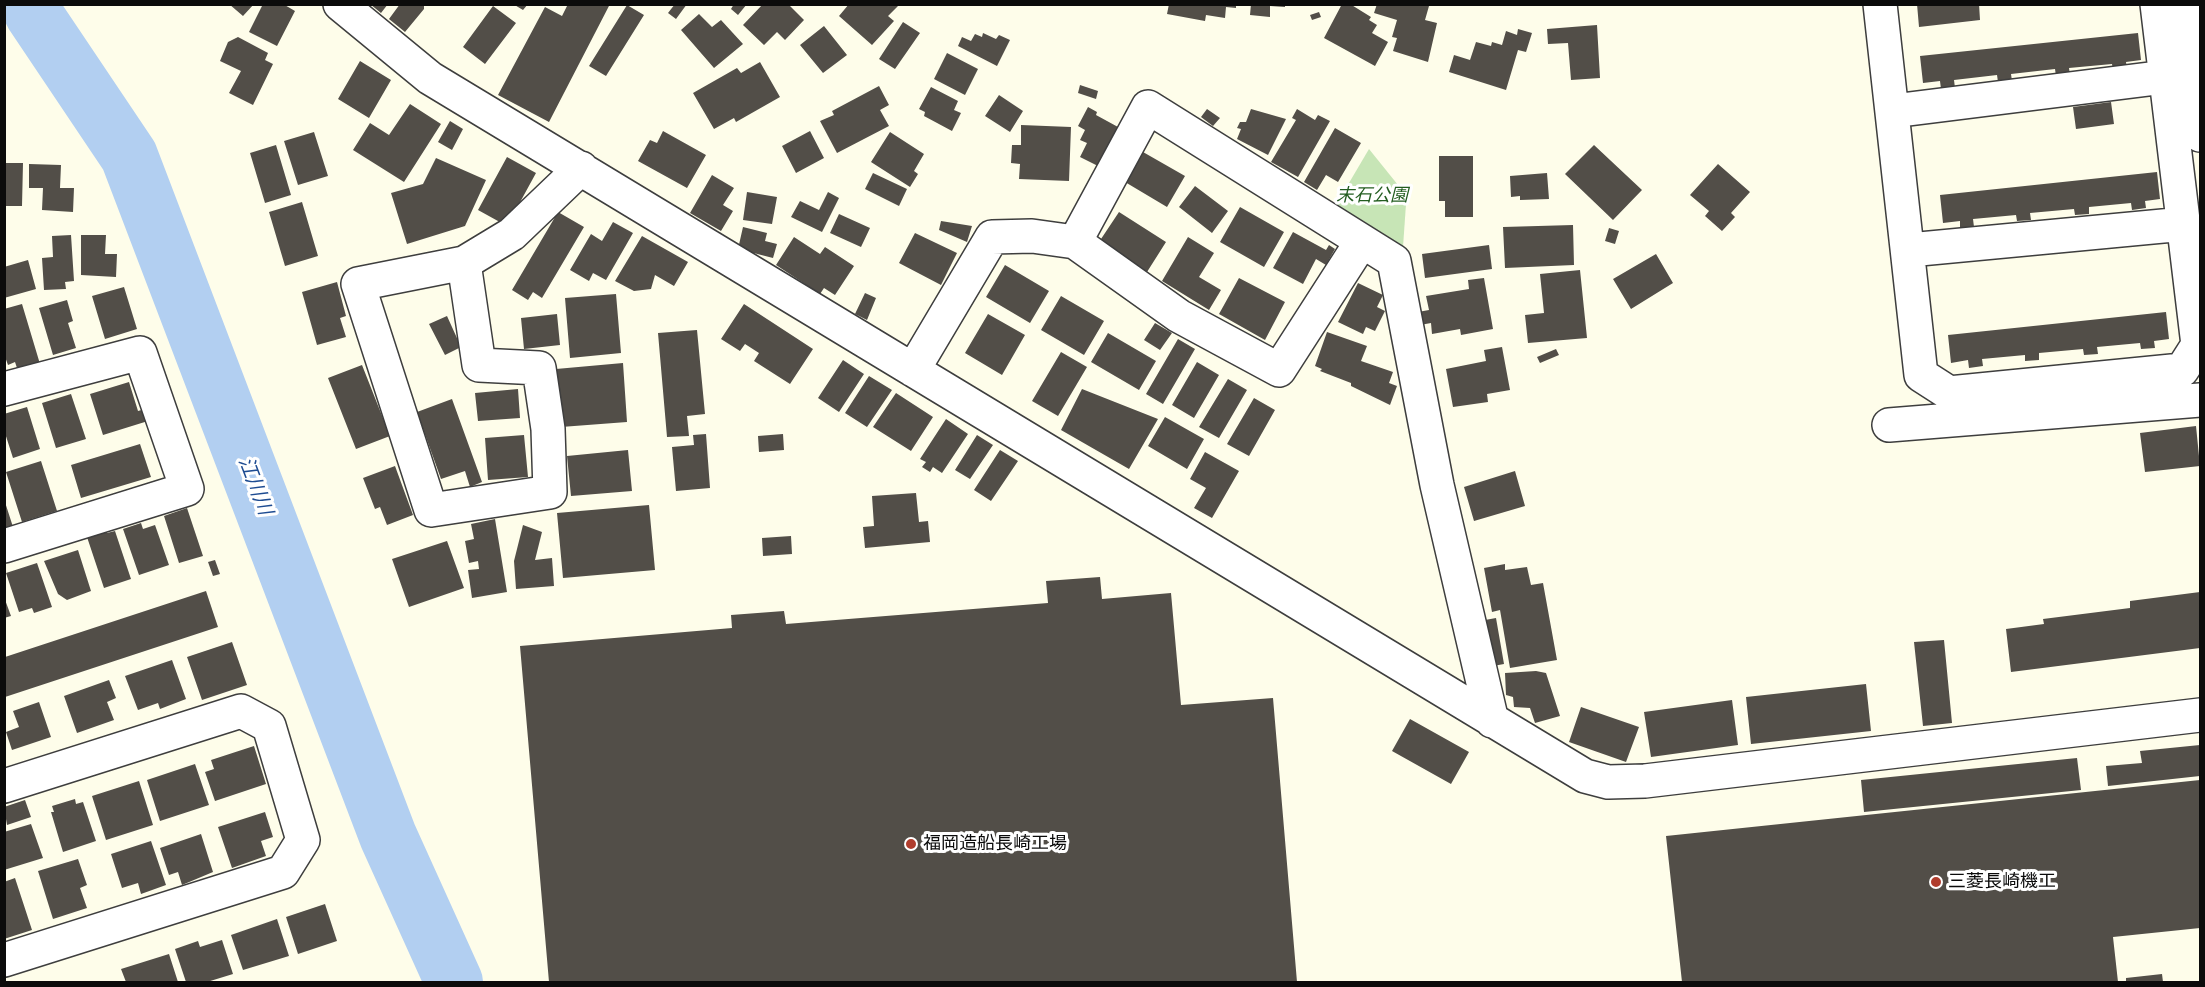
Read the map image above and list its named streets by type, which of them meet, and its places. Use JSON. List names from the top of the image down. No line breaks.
{"water":["江川川"],"parks":["末石公園"],"places":["福岡造船長崎工場","三菱長崎機工"]}
